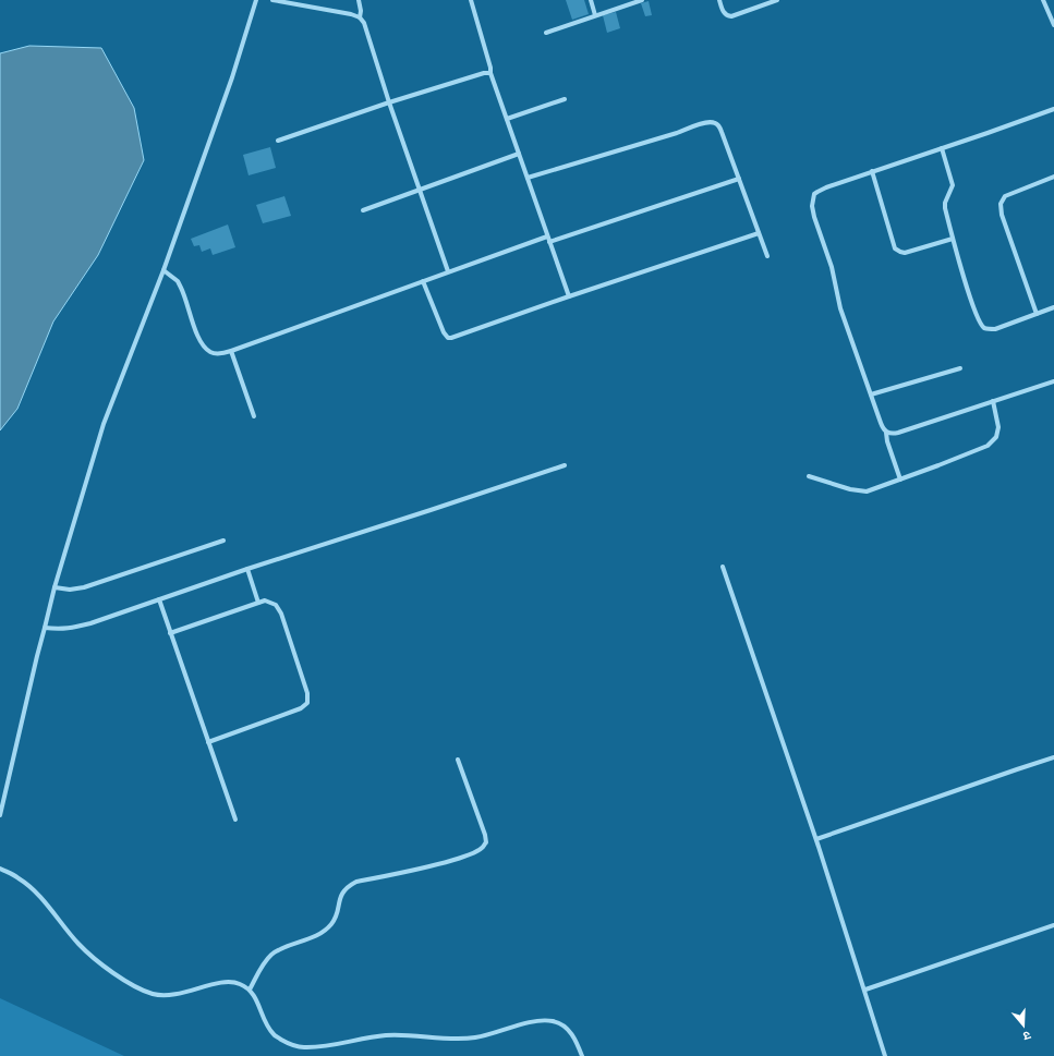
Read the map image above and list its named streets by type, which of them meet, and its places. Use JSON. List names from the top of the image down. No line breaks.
{"north":"bottom"}
